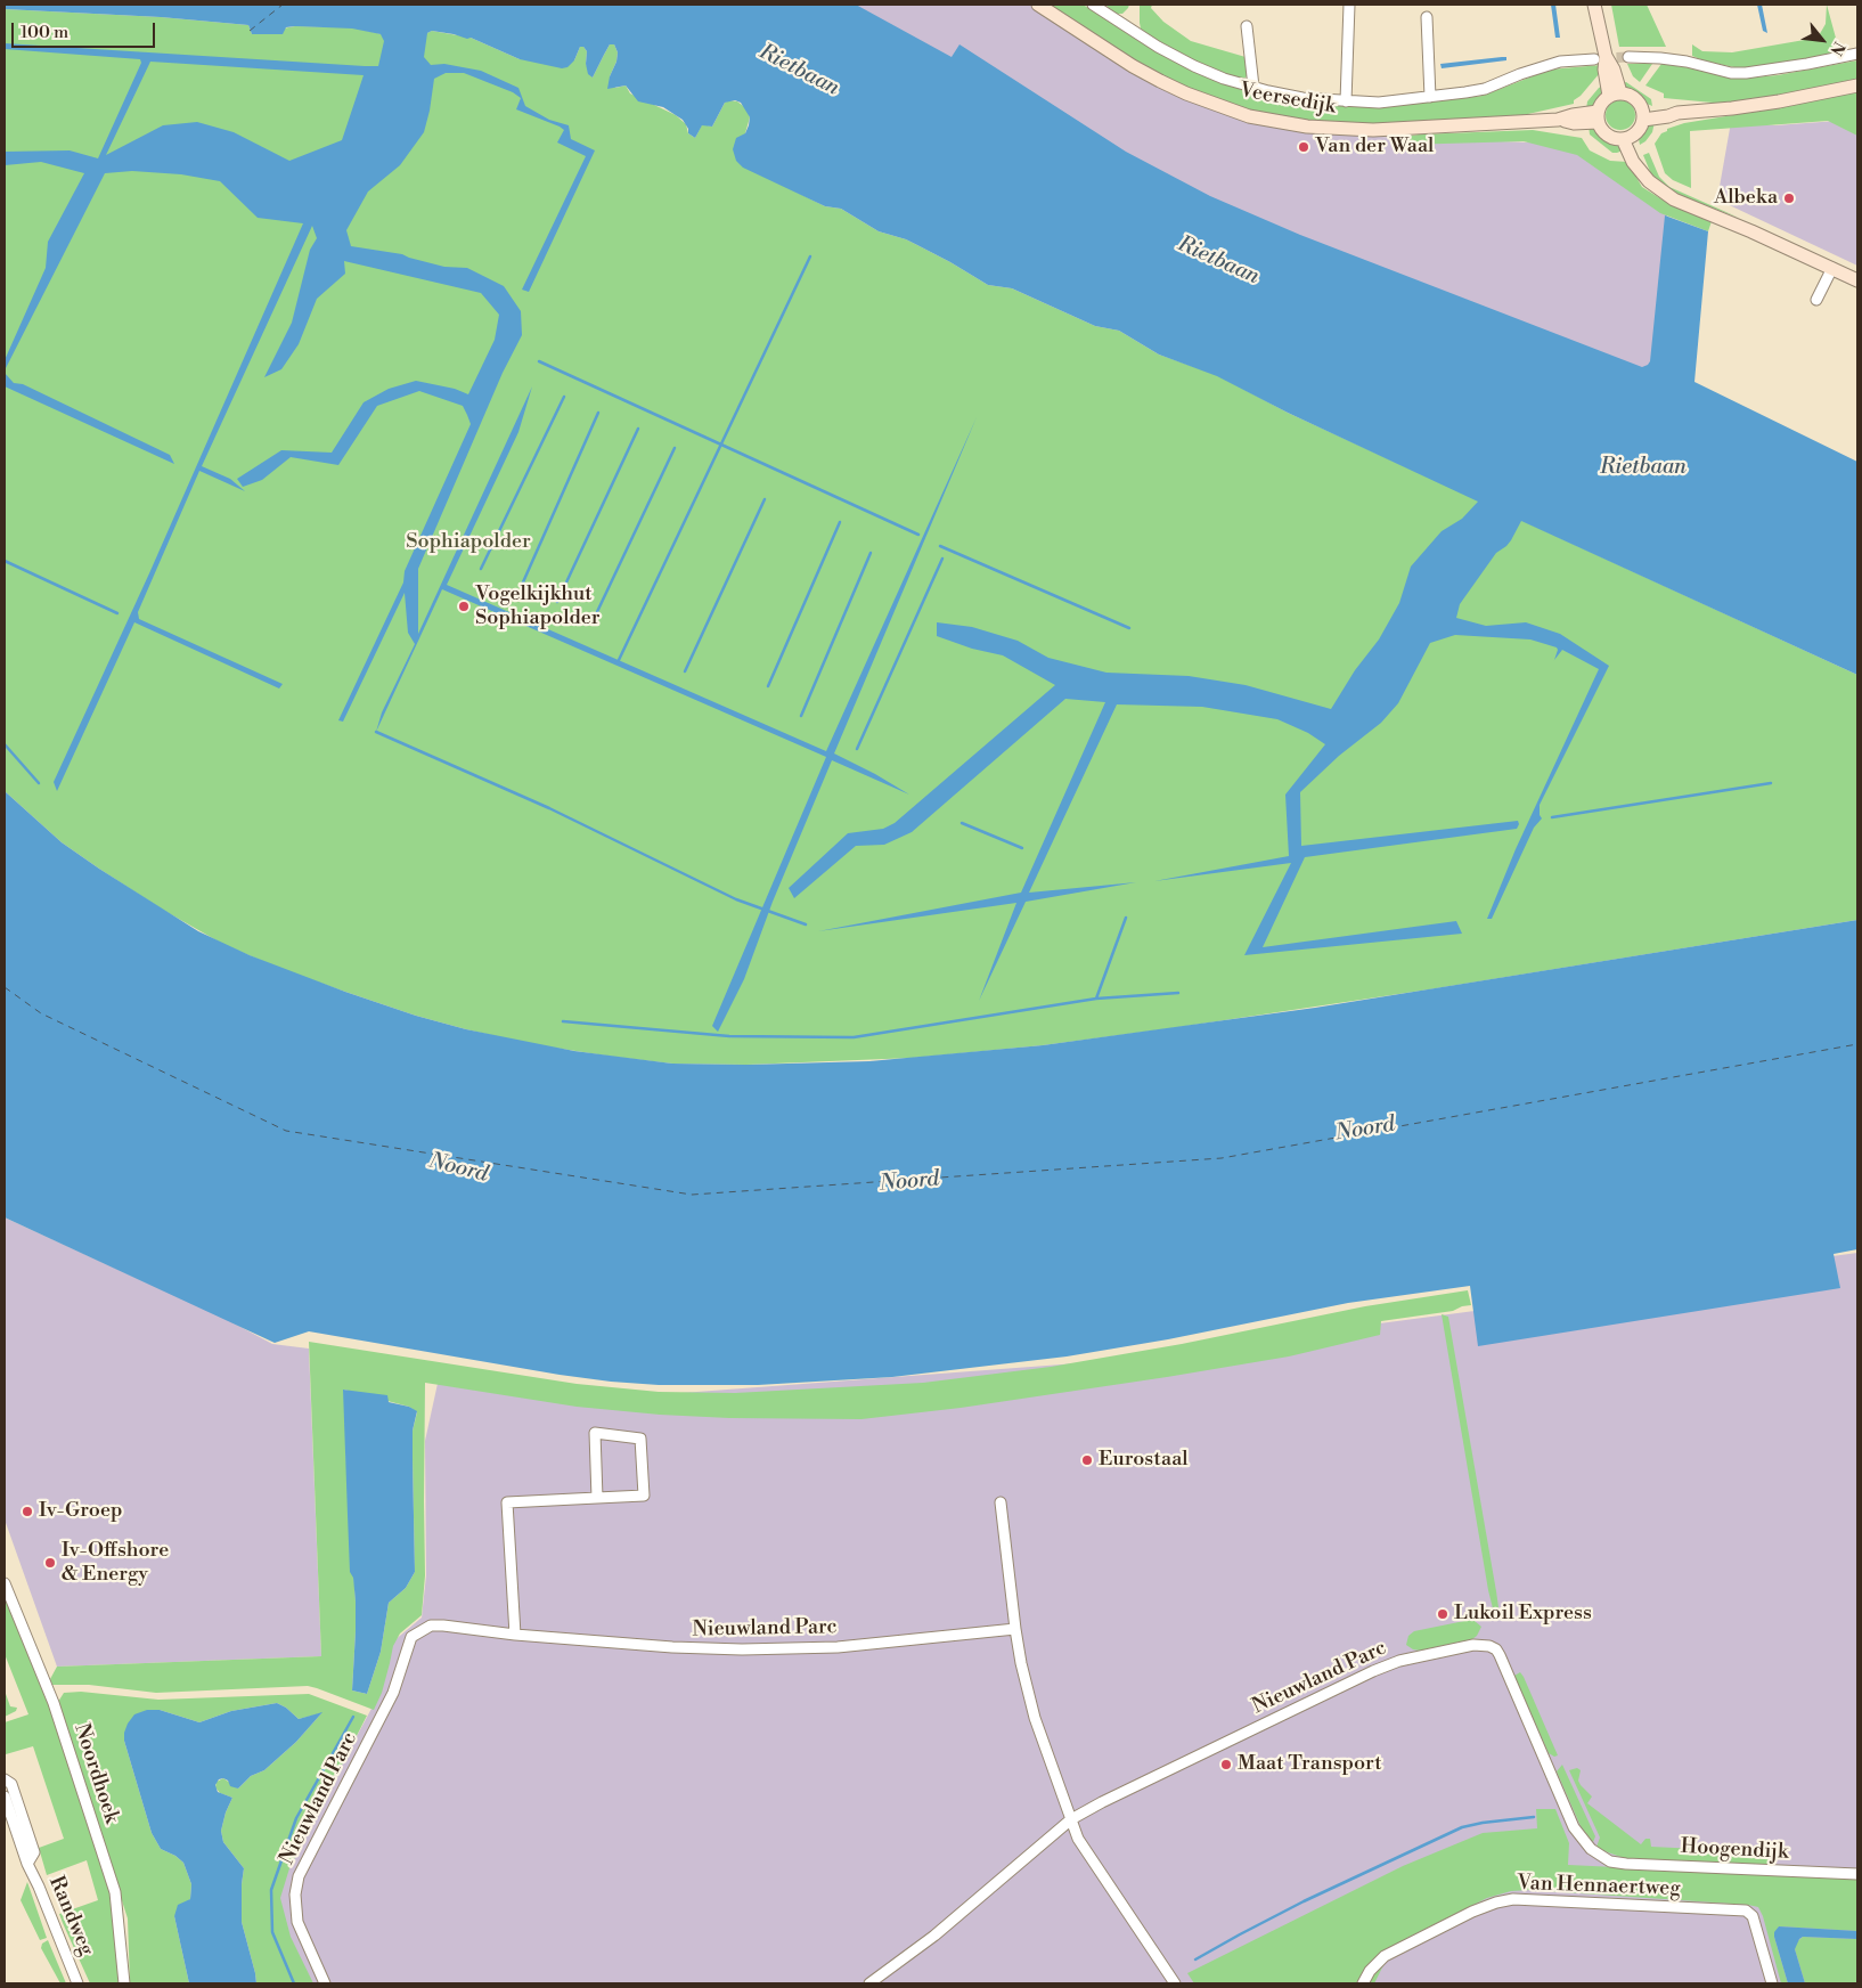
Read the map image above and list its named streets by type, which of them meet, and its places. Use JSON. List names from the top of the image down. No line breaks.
{"streets":{"main road":["Veersedijk"],"street":["Nieuwland Parc","Noordhoek","Hoogendijk","Van Hennaertweg","Randweg"]},"crossings":[["Nieuwland Parc","Hoogendijk"]],"water":["Rietbaan","Noord"],"parks":["Sophiapolder"],"places":["Van der Waal","Albeka","Vogelkijkhut Sophiapolder","Eurostaal","Iv-Groep","Iv-Offshore & Energy","Lukoil Express","Maat Transport"],"scale_bar":"100 m","north":"bottom right"}
